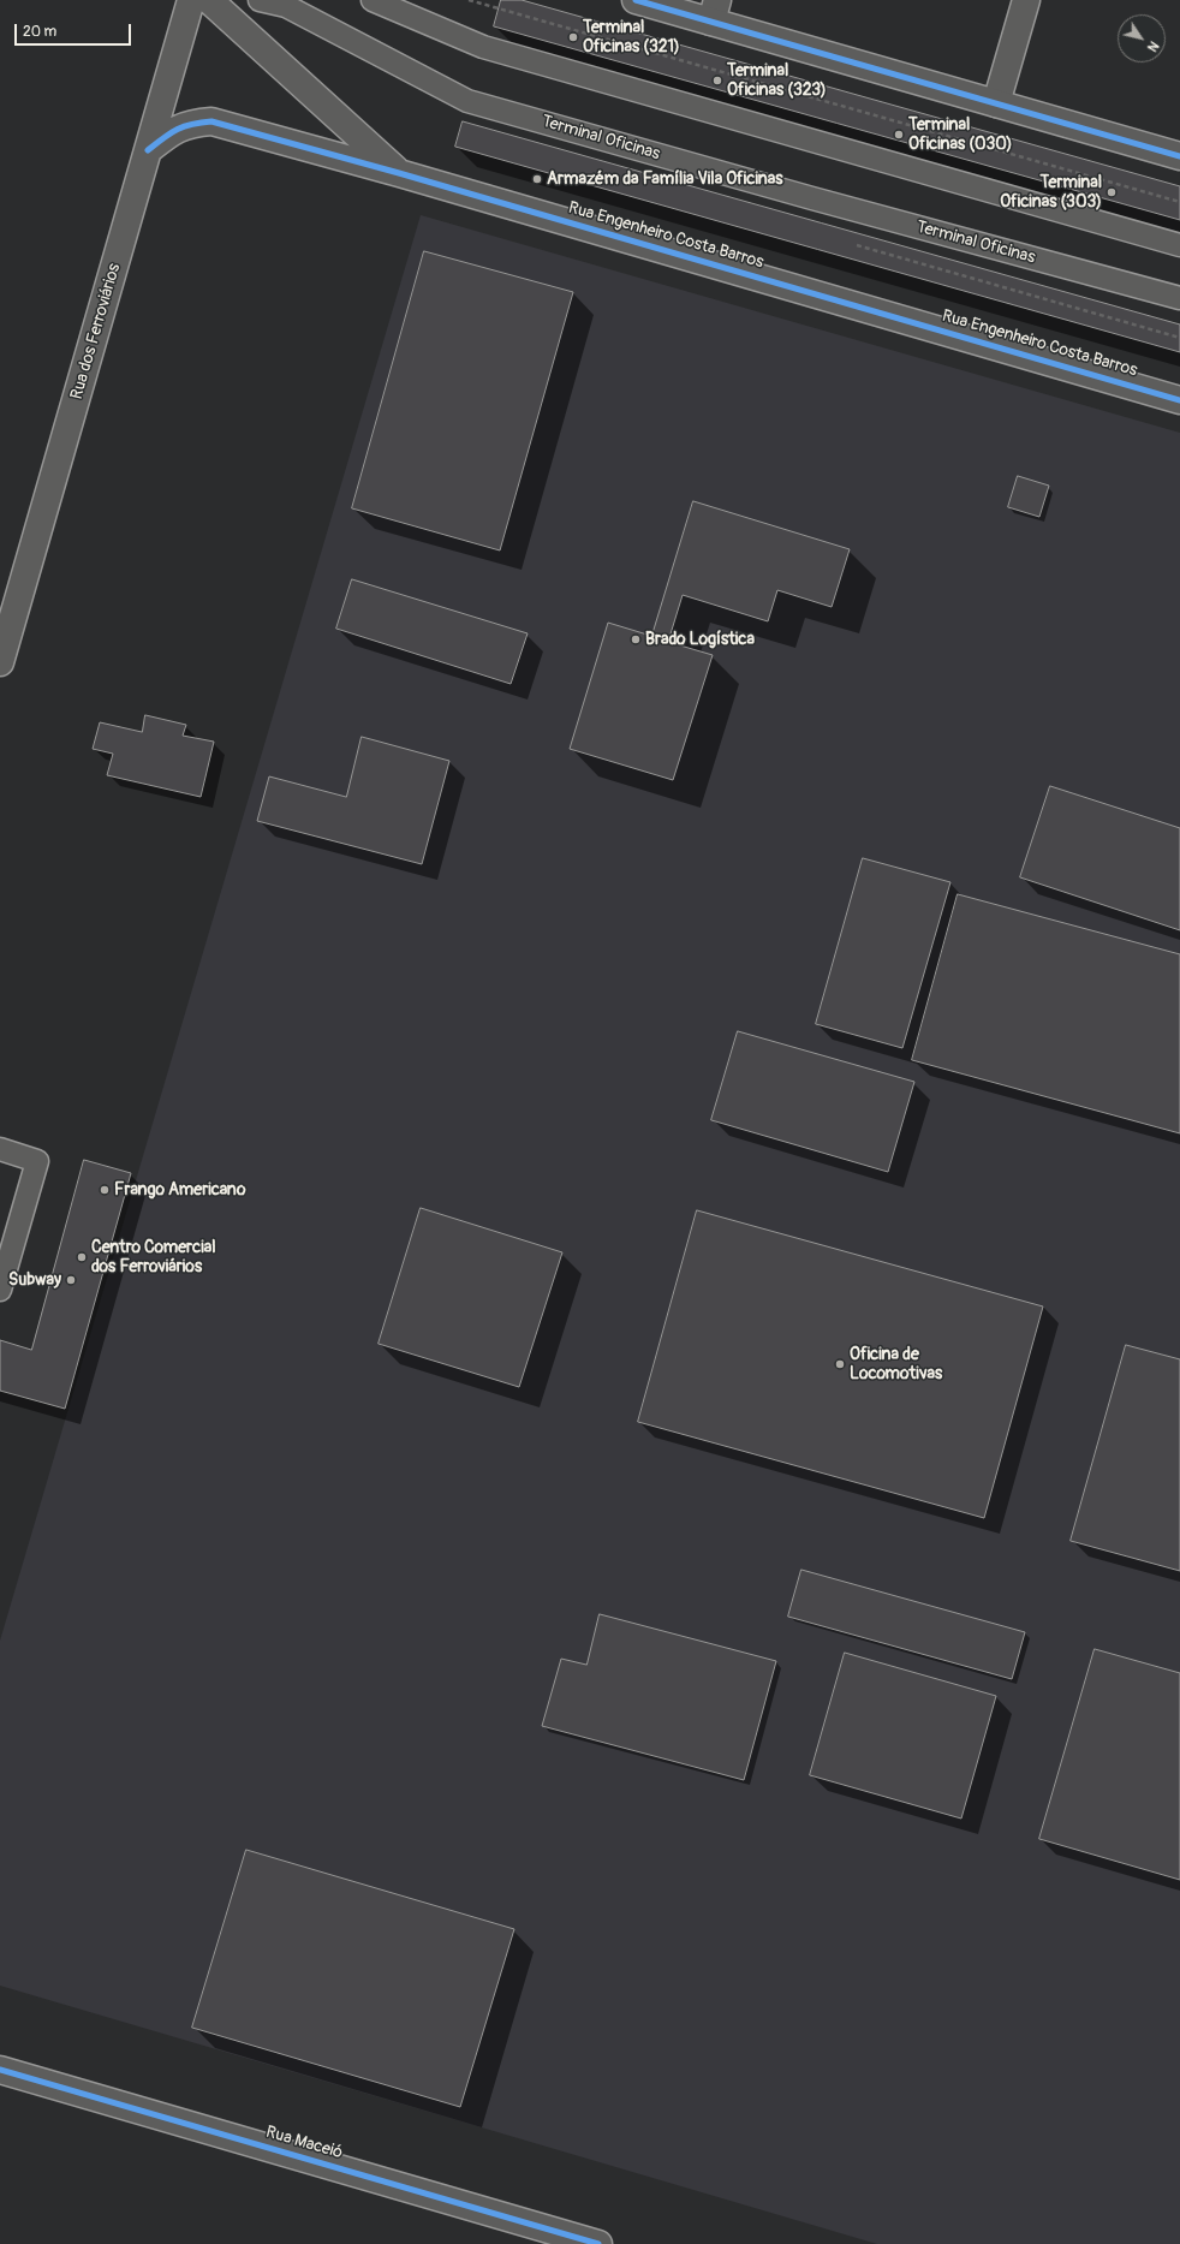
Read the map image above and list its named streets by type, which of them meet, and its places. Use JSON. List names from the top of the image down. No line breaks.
{"streets":{"street":["Rua Engenheiro Costa Barros","Rua dos Ferroviários","Rua Maceió"],"lane":["Terminal Oficinas"]},"crossings":[["Rua Engenheiro Costa Barros","Rua dos Ferroviários"]],"places":["Terminal Oficinas (321)","Terminal Oficinas (323)","Terminal Oficinas (030)","Armazém da Família Vila Oficinas","Terminal Oficinas (303)","Brado Logística","Frango Americano","Centro Comercial dos Ferroviários","Subway","Oficina de Locomotivas"],"scale_bar":"20 m","north":"bottom right"}
